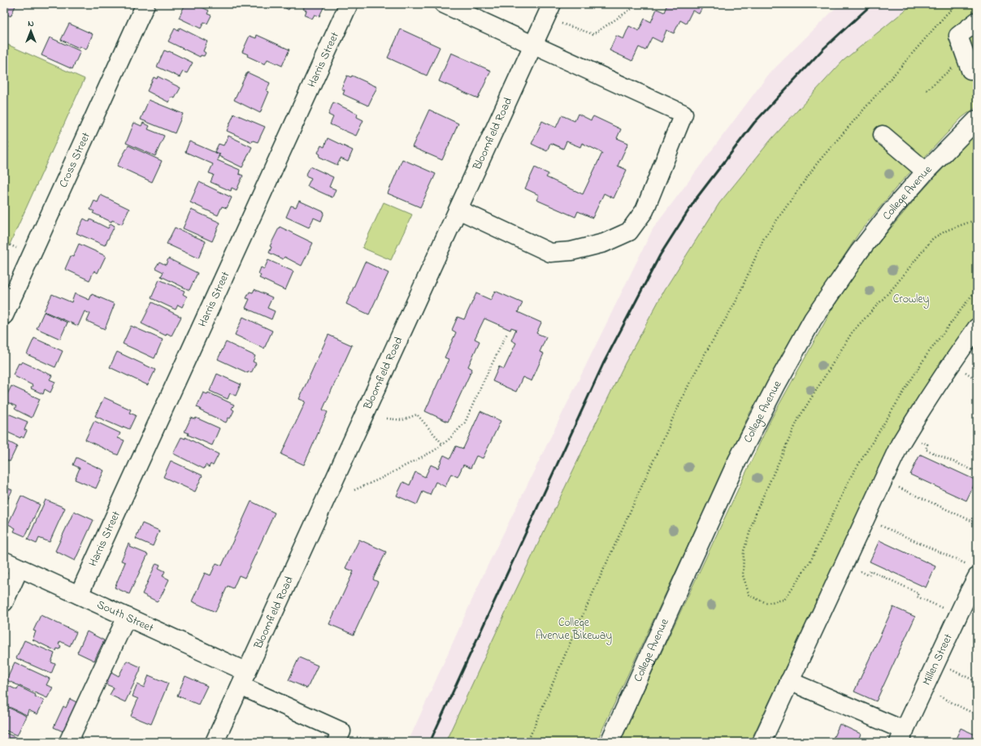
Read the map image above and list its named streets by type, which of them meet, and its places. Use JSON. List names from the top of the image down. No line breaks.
{"streets":{"street":["Harris Street","Bloomfield Road","Cross Street","College Avenue","South Street","Millen Street"]},"crossings":[["Harris Street","South Street"],["Bloomfield Road","South Street"]],"parks":["Crowley","College Avenue Bikeway"],"north":"top"}
